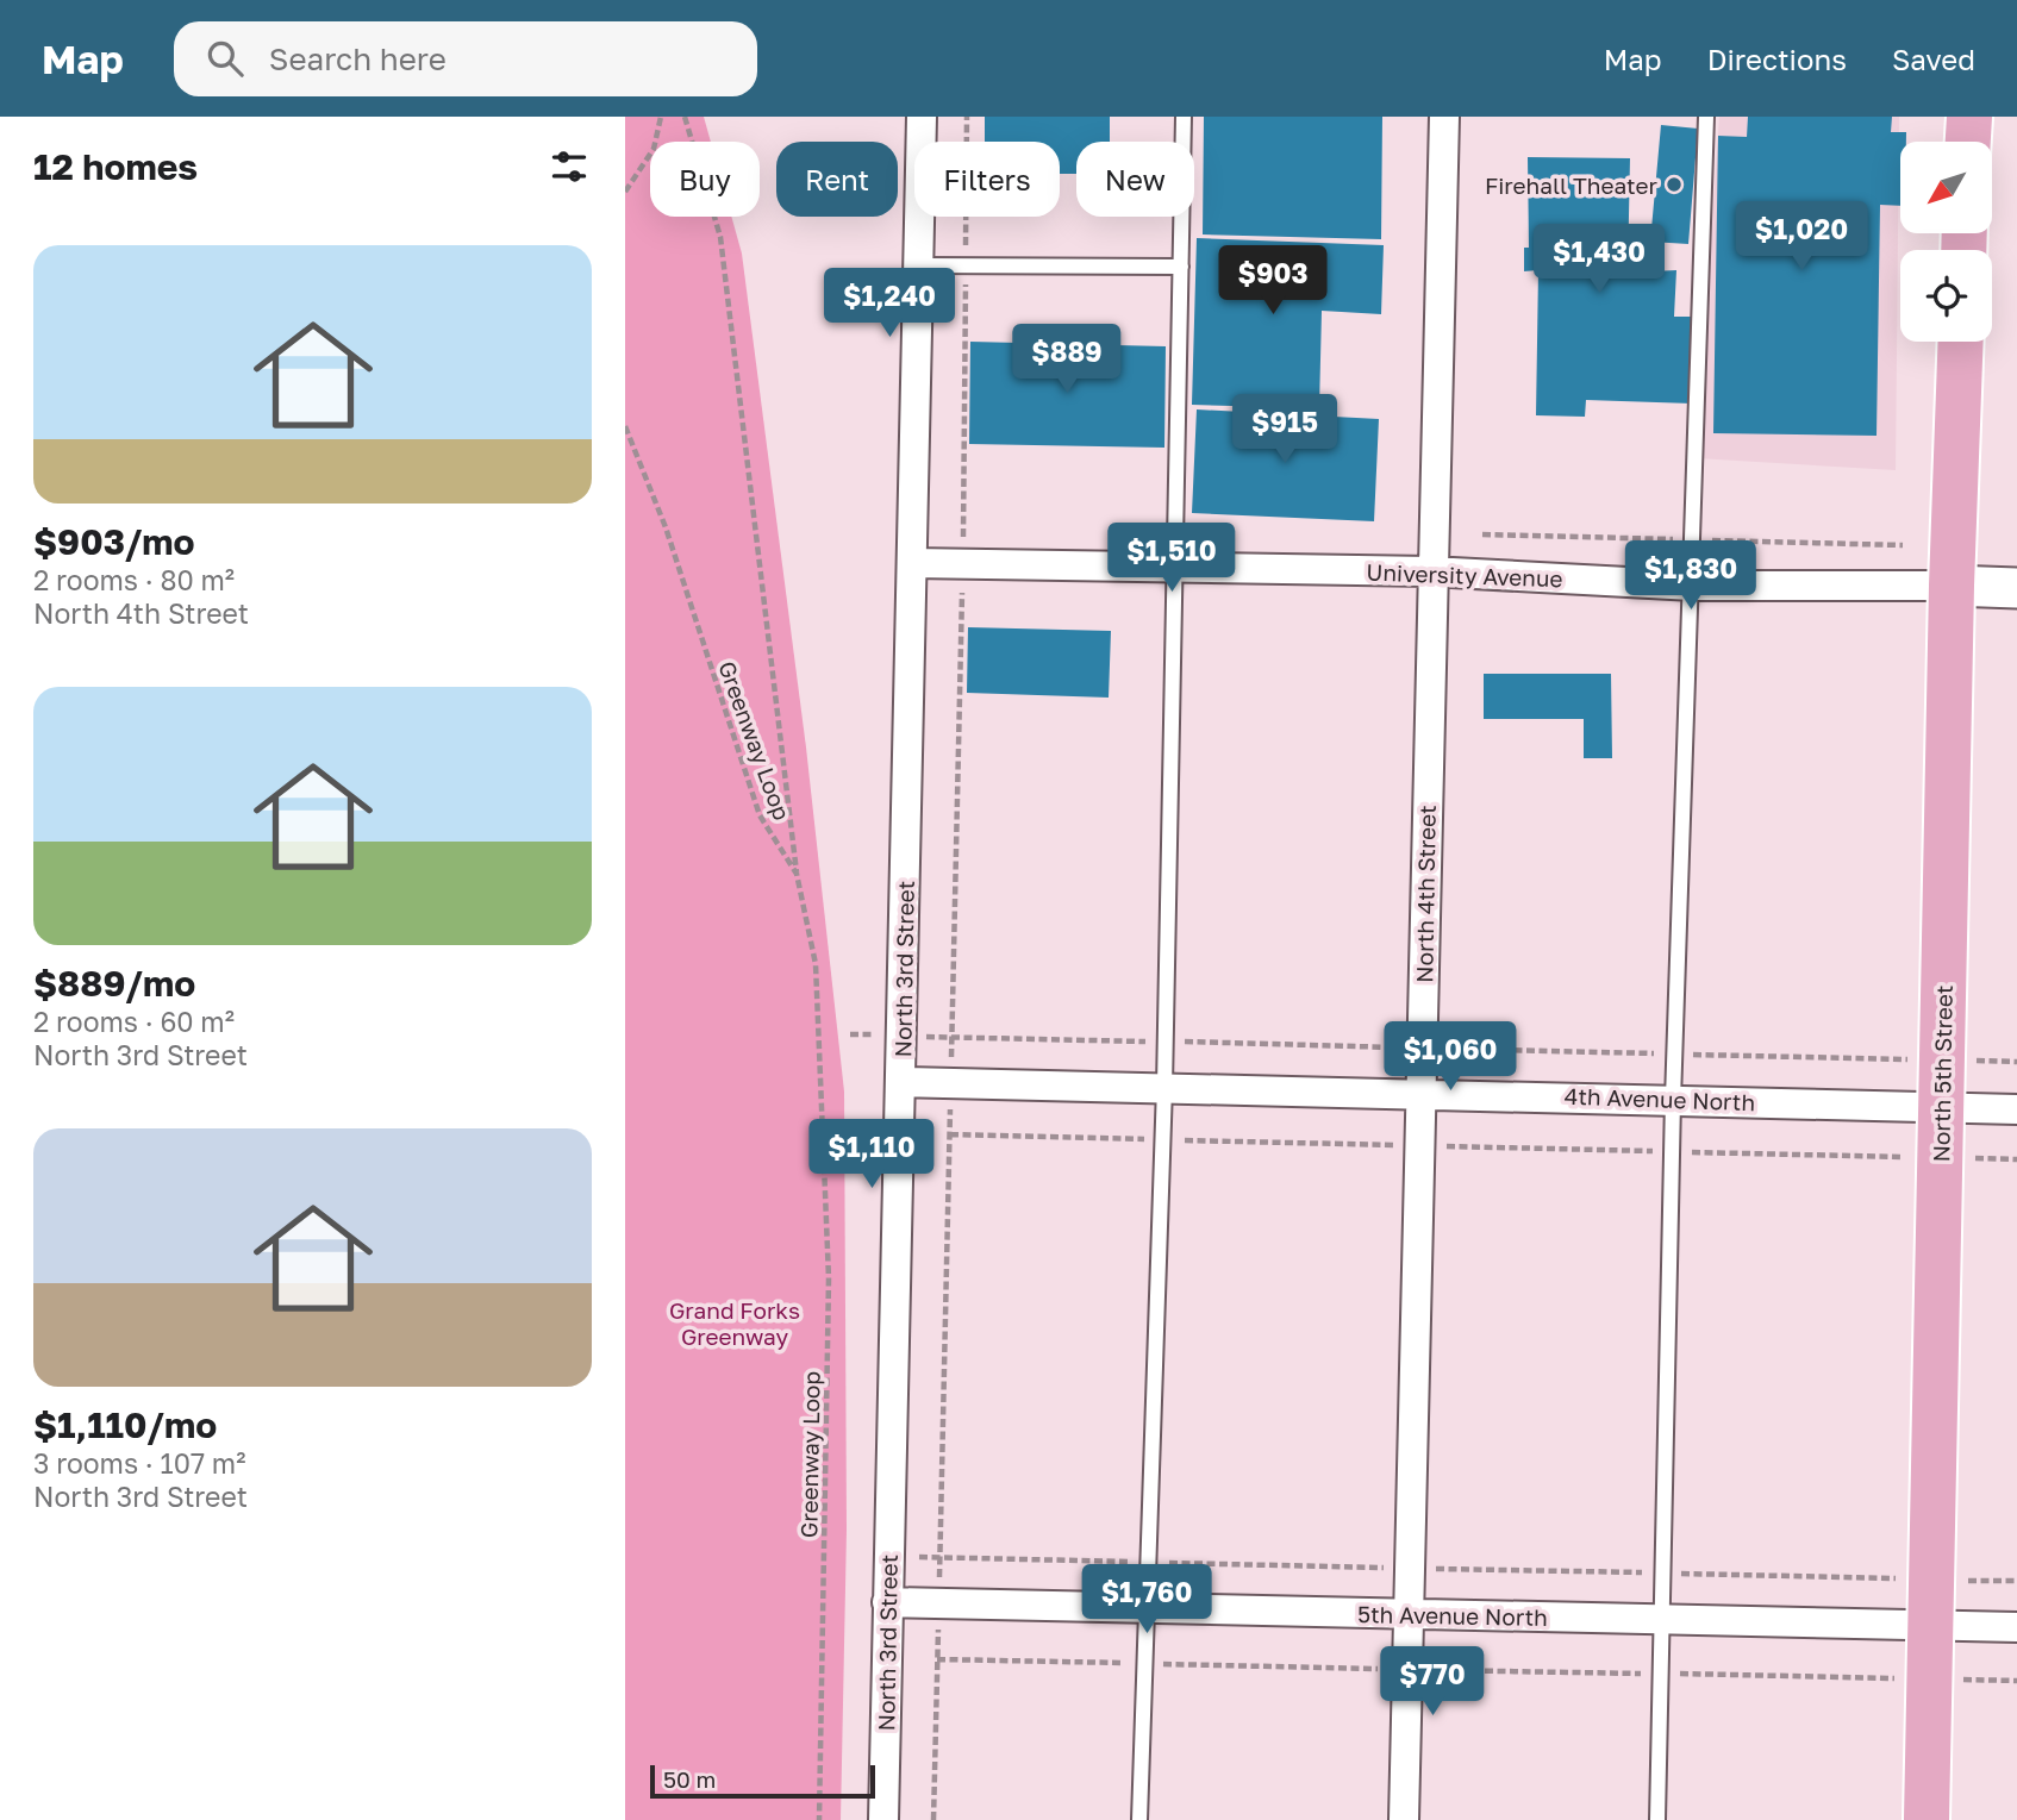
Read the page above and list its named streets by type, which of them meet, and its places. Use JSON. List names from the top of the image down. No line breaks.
{"streets":{"main road":["North 5th Street"],"street":["University Avenue","North 4th Street","North 3rd Street","4th Avenue North","5th Avenue North"],"path":["Greenway Loop"]},"crossings":[["University Avenue","North 4th Street"],["University Avenue","North 3rd Street"],["University Avenue","North 5th Street"],["North 4th Street","4th Avenue North"],["North 4th Street","5th Avenue North"],["North 3rd Street","4th Avenue North"],["North 3rd Street","5th Avenue North"],["North 5th Street","4th Avenue North"],["North 5th Street","5th Avenue North"]],"parks":["Grand Forks Greenway"],"places":["Firehall Theater"],"scale_bar":"50 m","north":"bottom left","page":{"header":"Map","search":"Search here","nav":["Map","Directions","Saved"],"heading":"12 homes","chip":["Buy","Rent","Filters","New"],"price":["$1,020","$1,430","$903","$1,240","$889","$915","$1,510","$1,830","$1,060","$1,110","$1,760","$770"],"list":[{"name":"$903/mo","note":"2 rooms · 80 m² · North 4th Street"},{"name":"$889/mo","note":"2 rooms · 60 m² · North 3rd Street"},{"name":"$1,110/mo","note":"3 rooms · 107 m² · North 3rd Street"}],"scale":"50 m"}}
